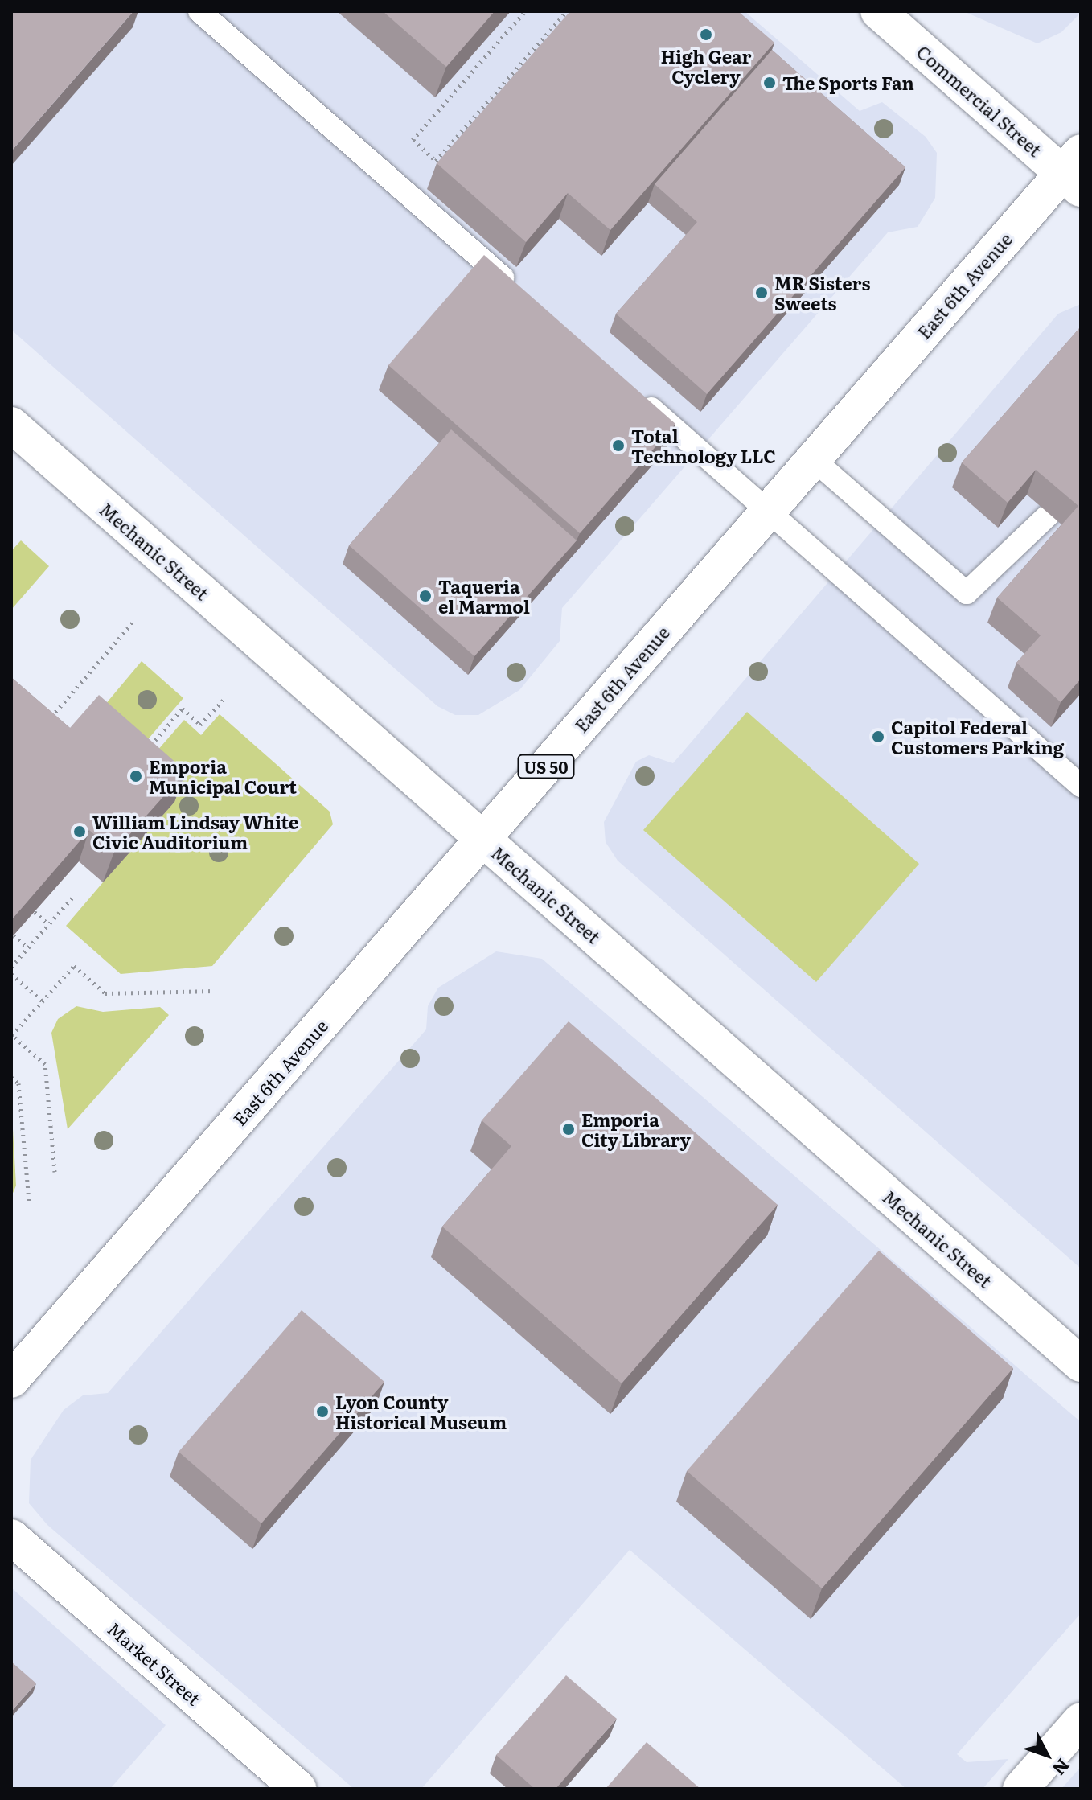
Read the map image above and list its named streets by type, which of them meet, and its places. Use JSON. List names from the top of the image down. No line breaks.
{"streets":{"street":["Commercial Street","East 6th Avenue","Mechanic Street","US 50","Market Street"]},"crossings":[["Commercial Street","East 6th Avenue"],["East 6th Avenue","Mechanic Street"]],"places":["High Gear Cyclery","The Sports Fan","MR Sisters Sweets","Total Technology LLC","Taqueria el Marmol","Capitol Federal Customers Parking","Emporia Municipal Court","William Lindsay White Civic Auditorium","Emporia City Library","Lyon County Historical Museum"],"north":"bottom right"}
